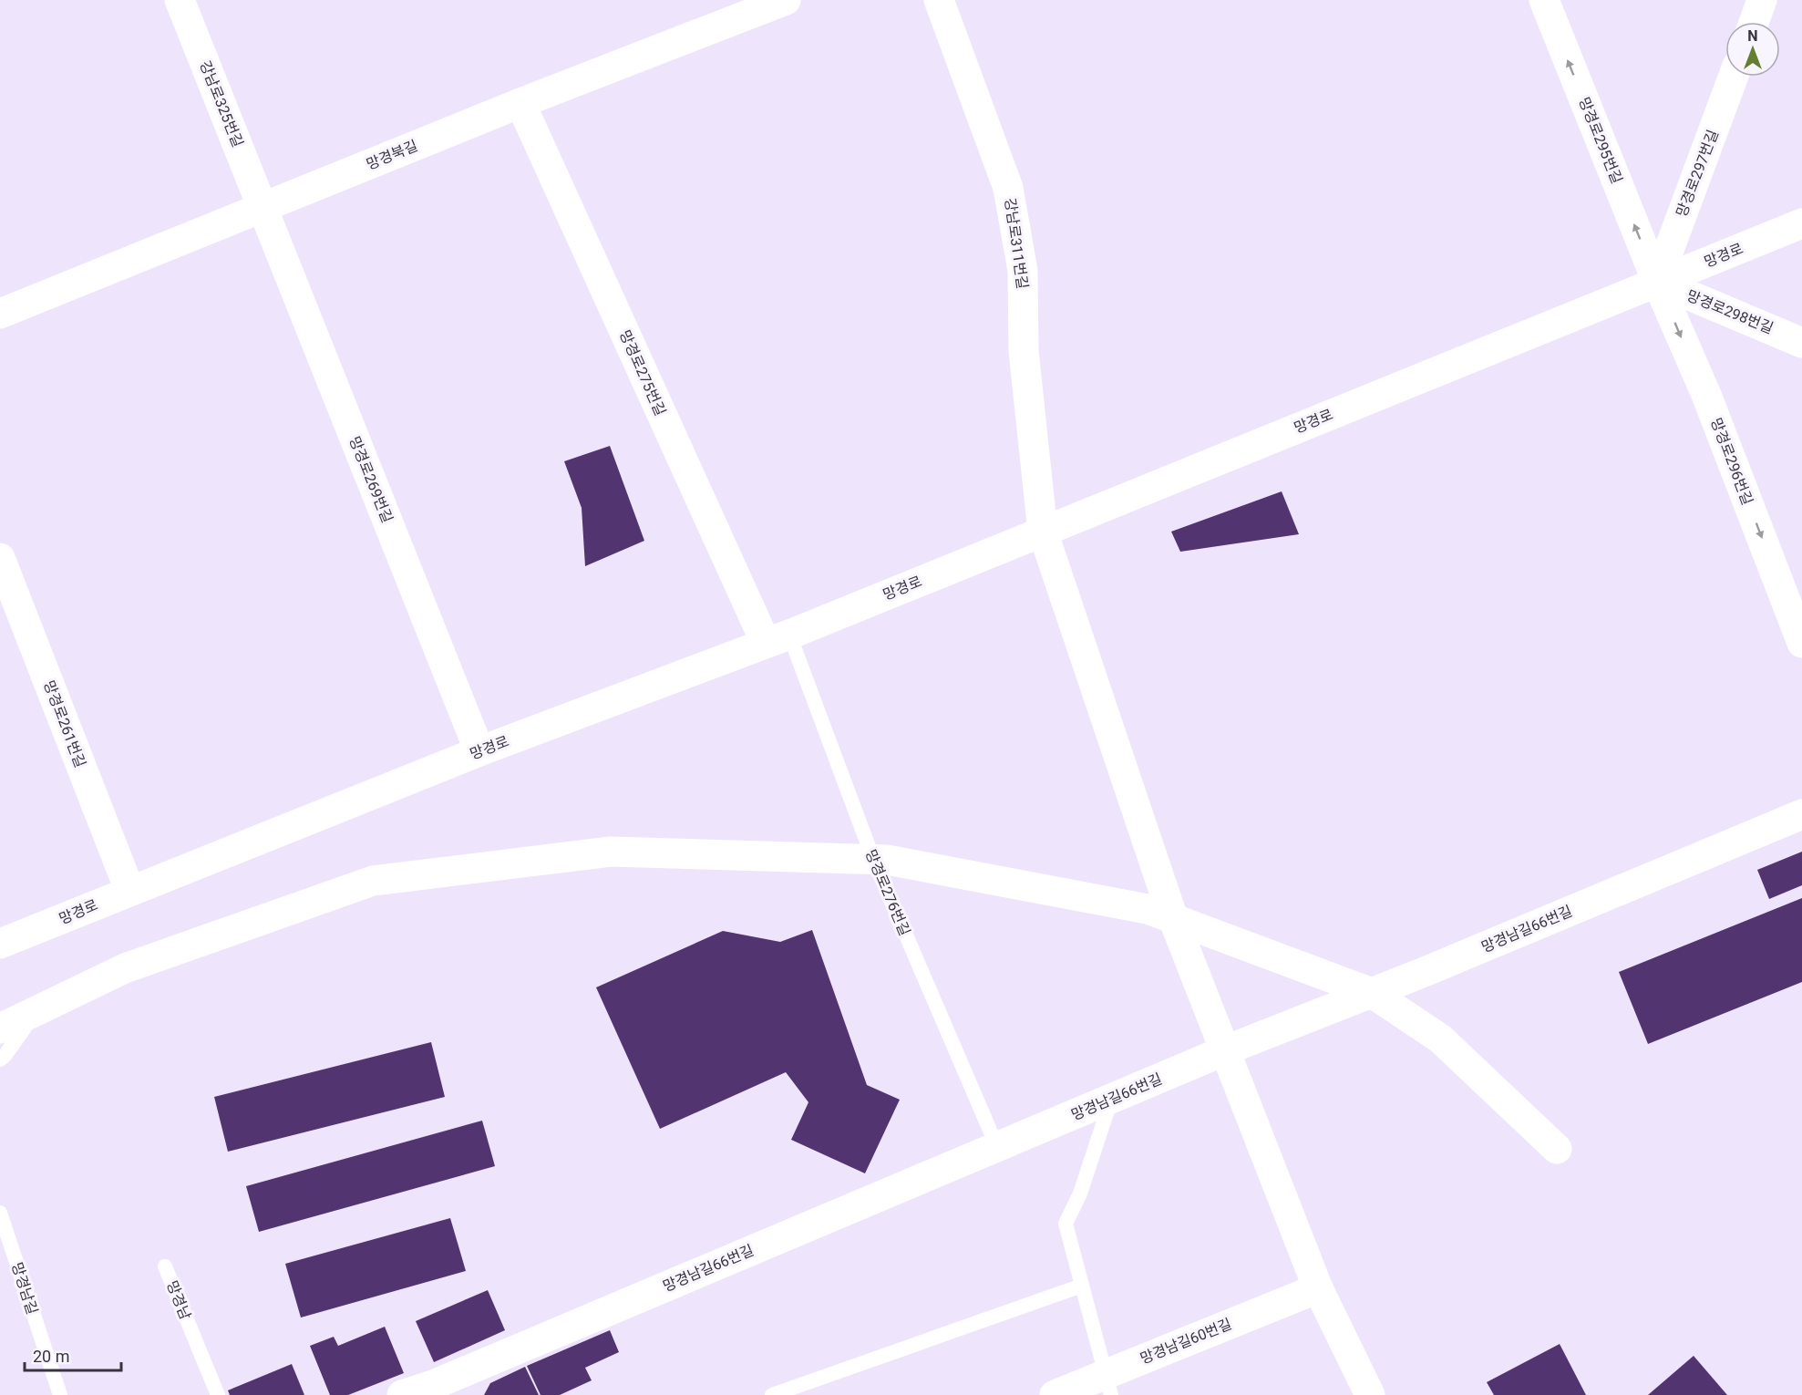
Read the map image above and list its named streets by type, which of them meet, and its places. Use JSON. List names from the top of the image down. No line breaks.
{"streets":{"street":["강남로325번길","망경로295번길","망경북길","망경로297번길","강남로311번길","망경로","망경로298번길","망경로275번길","망경로296번길","망경로269번길","망경로261번길","망경남길66번길","망경남길60번길"],"lane":["망경로276번길","망경남길","망경남"]},"crossings":[["강남로325번길","망경북길"],["강남로325번길","망경로269번길"],["망경로295번길","망경로297번길"],["망경로295번길","망경로"],["망경로295번길","망경로298번길"],["망경로295번길","망경로296번길"],["망경북길","망경로275번길"],["망경북길","망경로269번길"],["망경로297번길","망경로"],["망경로297번길","망경로298번길"],["망경로297번길","망경로296번길"],["강남로311번길","망경로"],["강남로311번길","망경남길66번길"],["강남로311번길","망경남길60번길"],["망경로","망경로298번길"],["망경로","망경로275번길"],["망경로","망경로296번길"],["망경로","망경로269번길"],["망경로","망경로261번길"],["망경로","망경로276번길"],["망경로298번길","망경로296번길"],["망경로275번길","망경로276번길"],["망경로276번길","망경남길66번길"]],"one_way":["망경로295번길","망경로296번길"],"scale_bar":"20 m","north":"top"}
